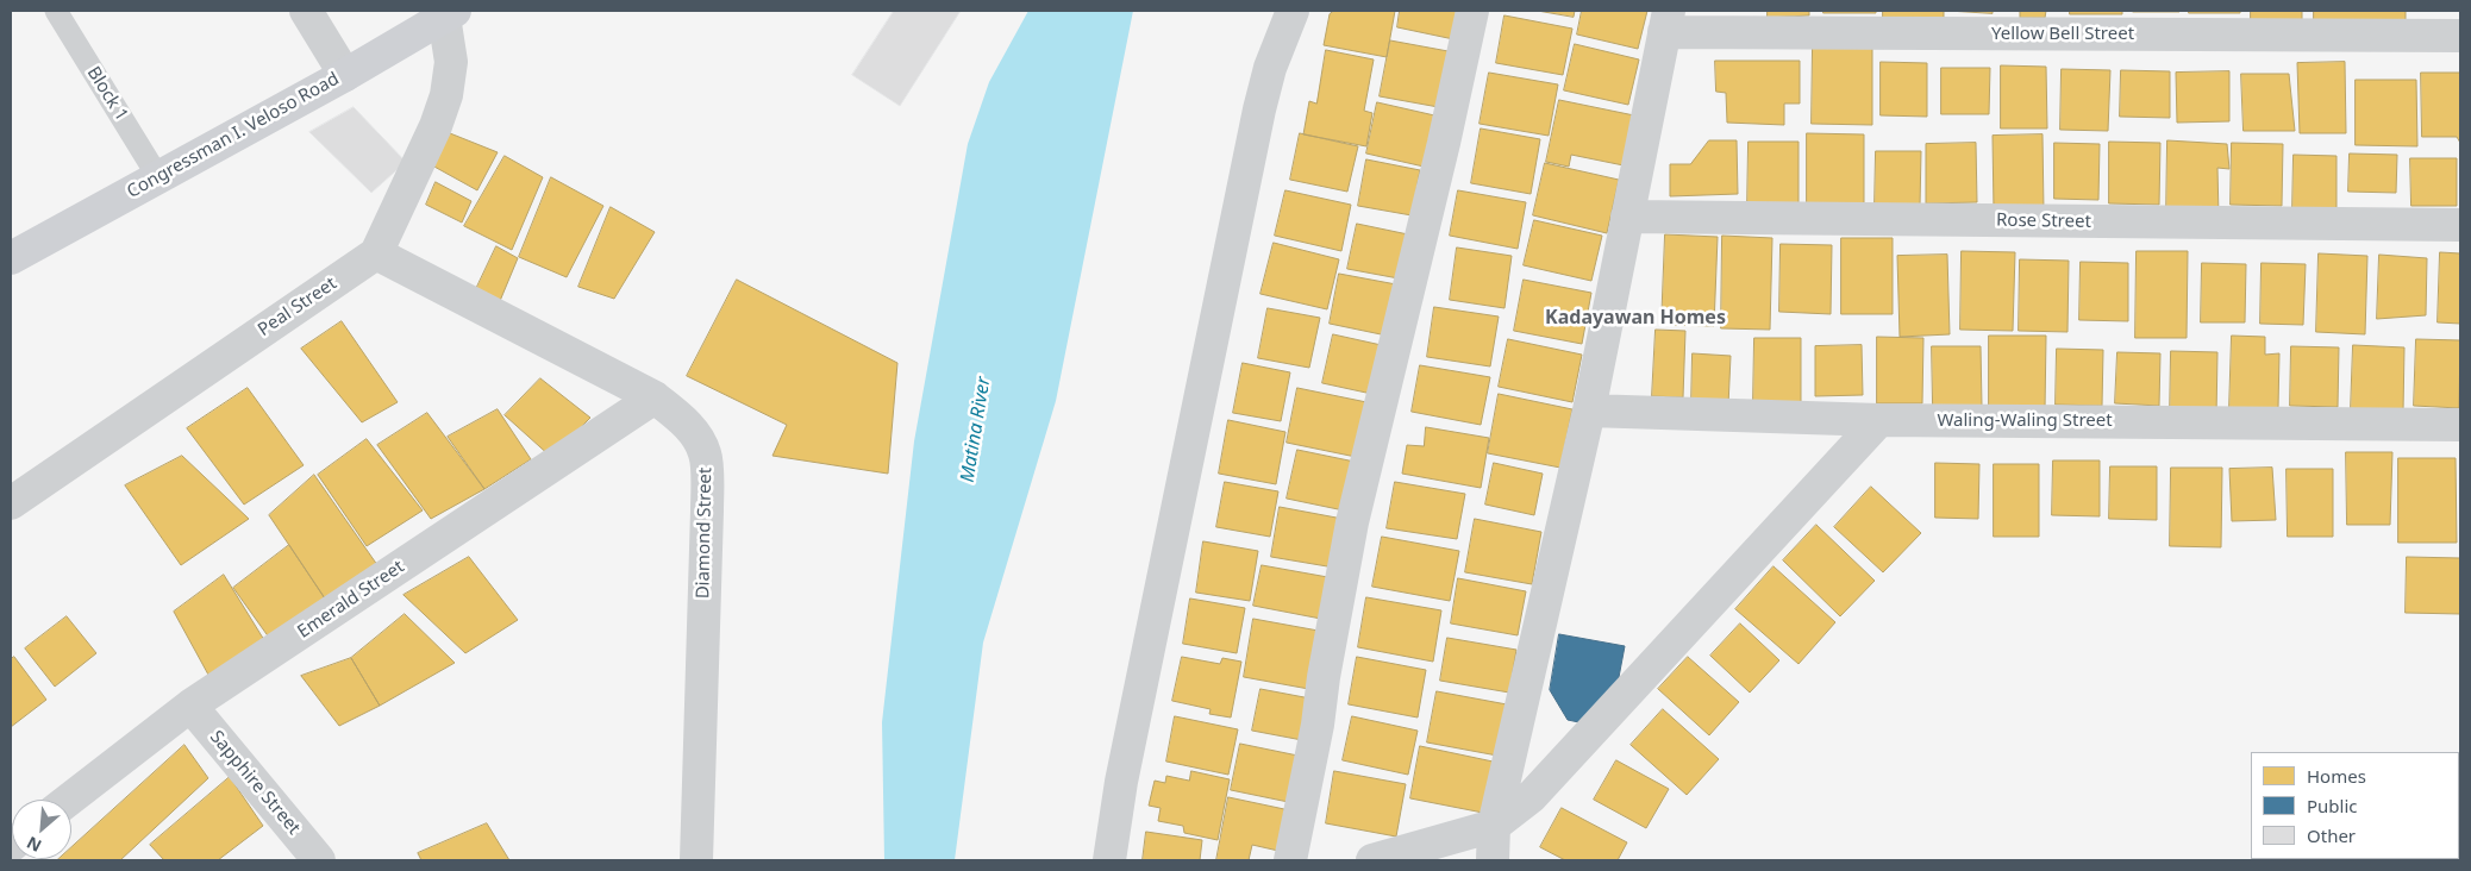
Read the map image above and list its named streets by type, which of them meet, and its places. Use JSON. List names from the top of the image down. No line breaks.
{"streets":{"main road":["Congressman I. Veloso Road"],"street":["Yellow Bell Street","Rose Street","Peal Street","Waling-Waling Street","Diamond Street","Emerald Street","Sapphire Street"],"lane":["Block 1"]},"crossings":[["Block 1","Congressman I. Veloso Road"],["Peal Street","Diamond Street"],["Diamond Street","Emerald Street"],["Emerald Street","Sapphire Street"]],"districts":["Kadayawan Homes"],"water":["Matina River"],"legend":["Homes","Public","Other"],"north":"bottom left"}
